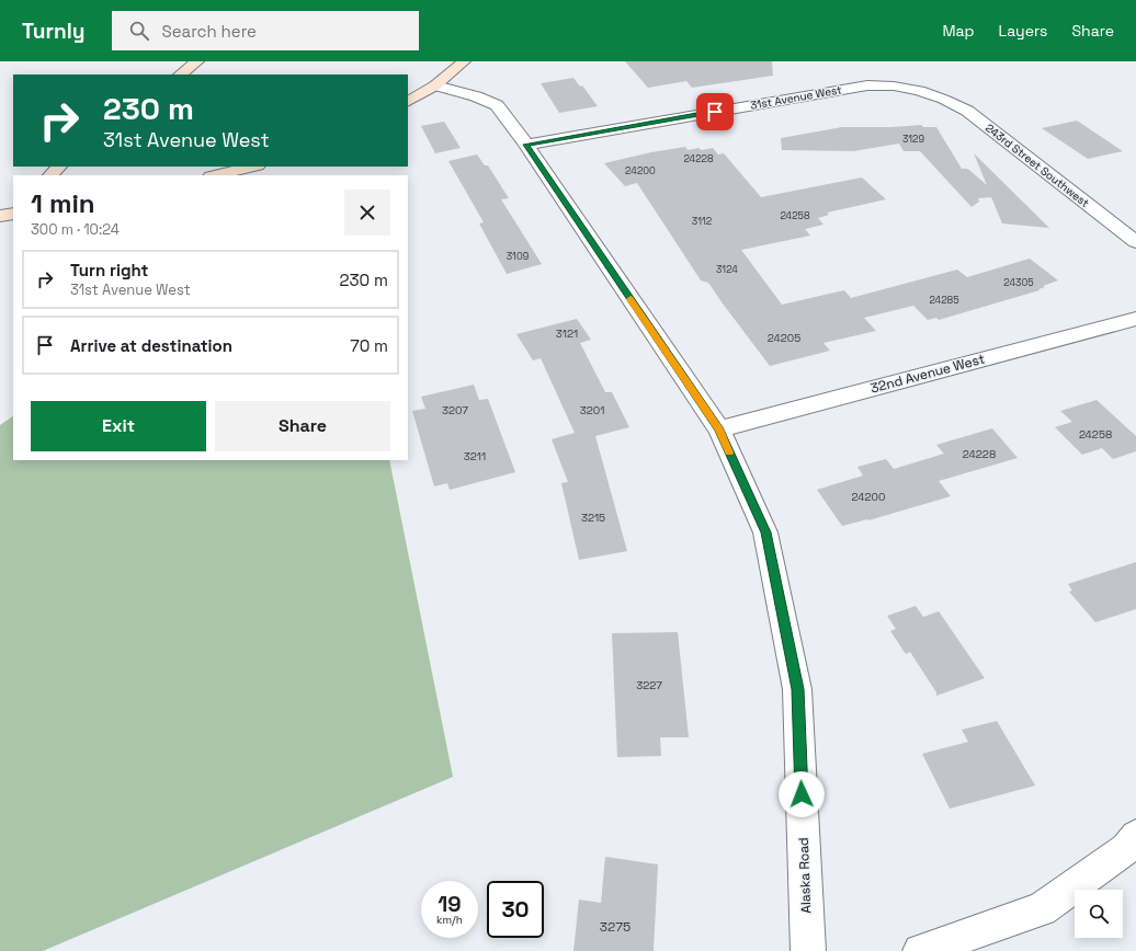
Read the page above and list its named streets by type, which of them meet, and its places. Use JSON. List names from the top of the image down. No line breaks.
{"streets":{"street":["31st Avenue West","243rd Street Southwest","32nd Avenue West","Alaska Road"]},"crossings":[["31st Avenue West","243rd Street Southwest"],["31st Avenue West","Alaska Road"],["32nd Avenue West","Alaska Road"]],"house_numbers":["3129","24228","24200","24258","3112","3109","3124","24305","24285","3121","24205","3207","3201","24258","24228","3211","24200","3215","3227","3275"],"page":{"header":"Turnly","search":"Search here","nav":["Map","Layers","Share"],"turn":["230 m","31st Avenue West"],"heading":["1 min","300 m · 10:24"],"list":[{"name":"Turn right","note":"31st Avenue West","value":"230 m"},{"name":"Arrive at destination","value":"70 m"}],"buttons":["Exit","Share"],"speed":"19 km/h","limit":"30"}}
